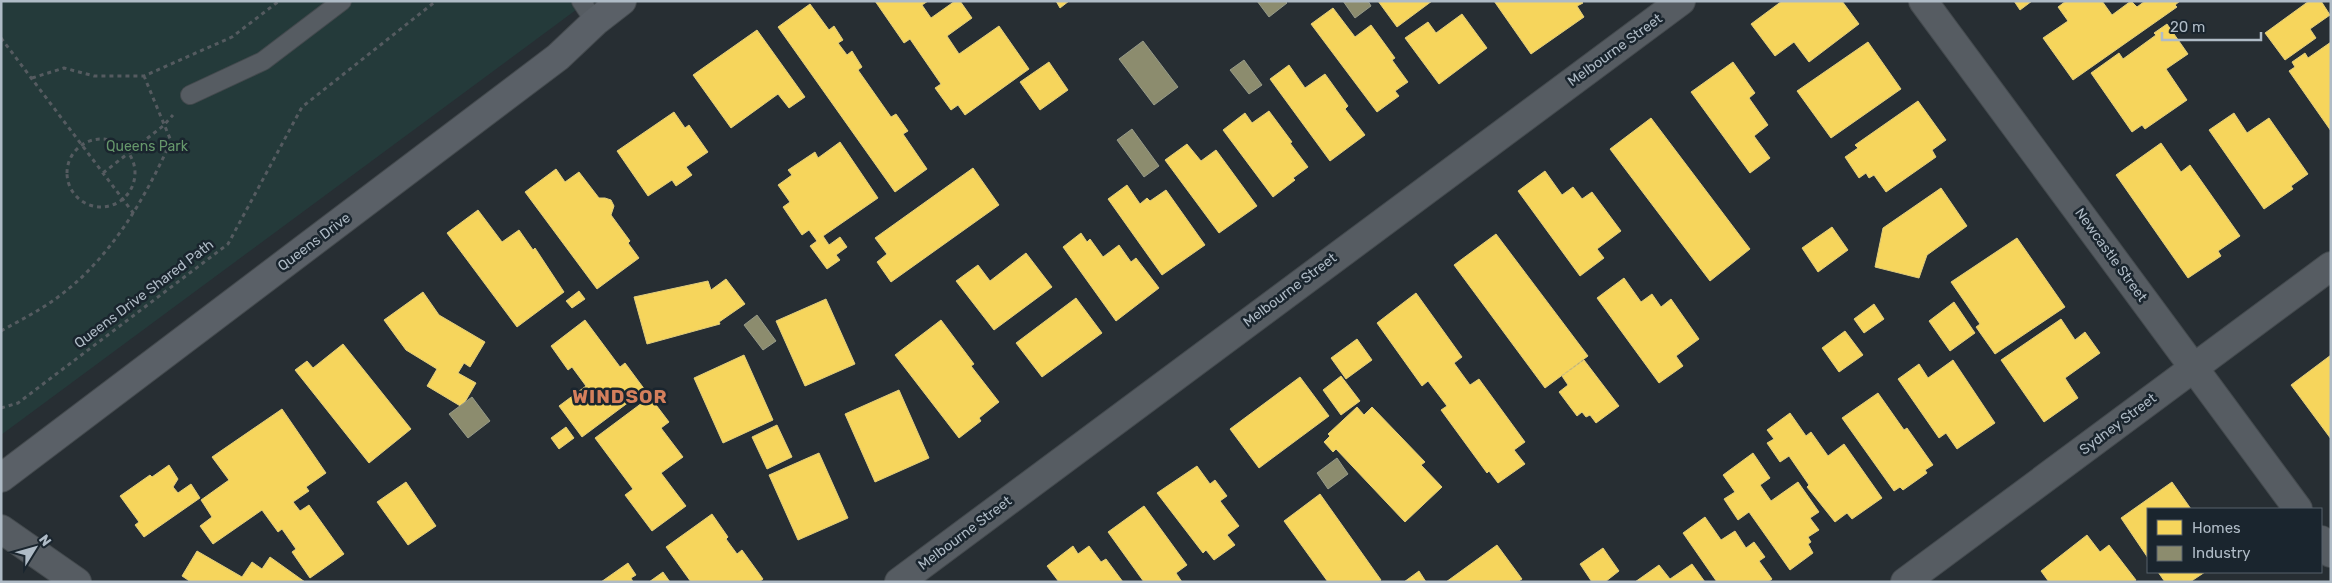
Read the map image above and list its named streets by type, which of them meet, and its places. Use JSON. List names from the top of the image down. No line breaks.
{"streets":{"main road":["Queens Drive"],"street":["Melbourne Street","Newcastle Street","Sydney Street"],"path":["Queens Drive Shared Path"]},"crossings":[["Newcastle Street","Sydney Street"]],"districts":["WINDSOR"],"parks":["Queens Park"],"legend":["Homes","Industry"],"scale_bar":"20 m","north":"top right"}
